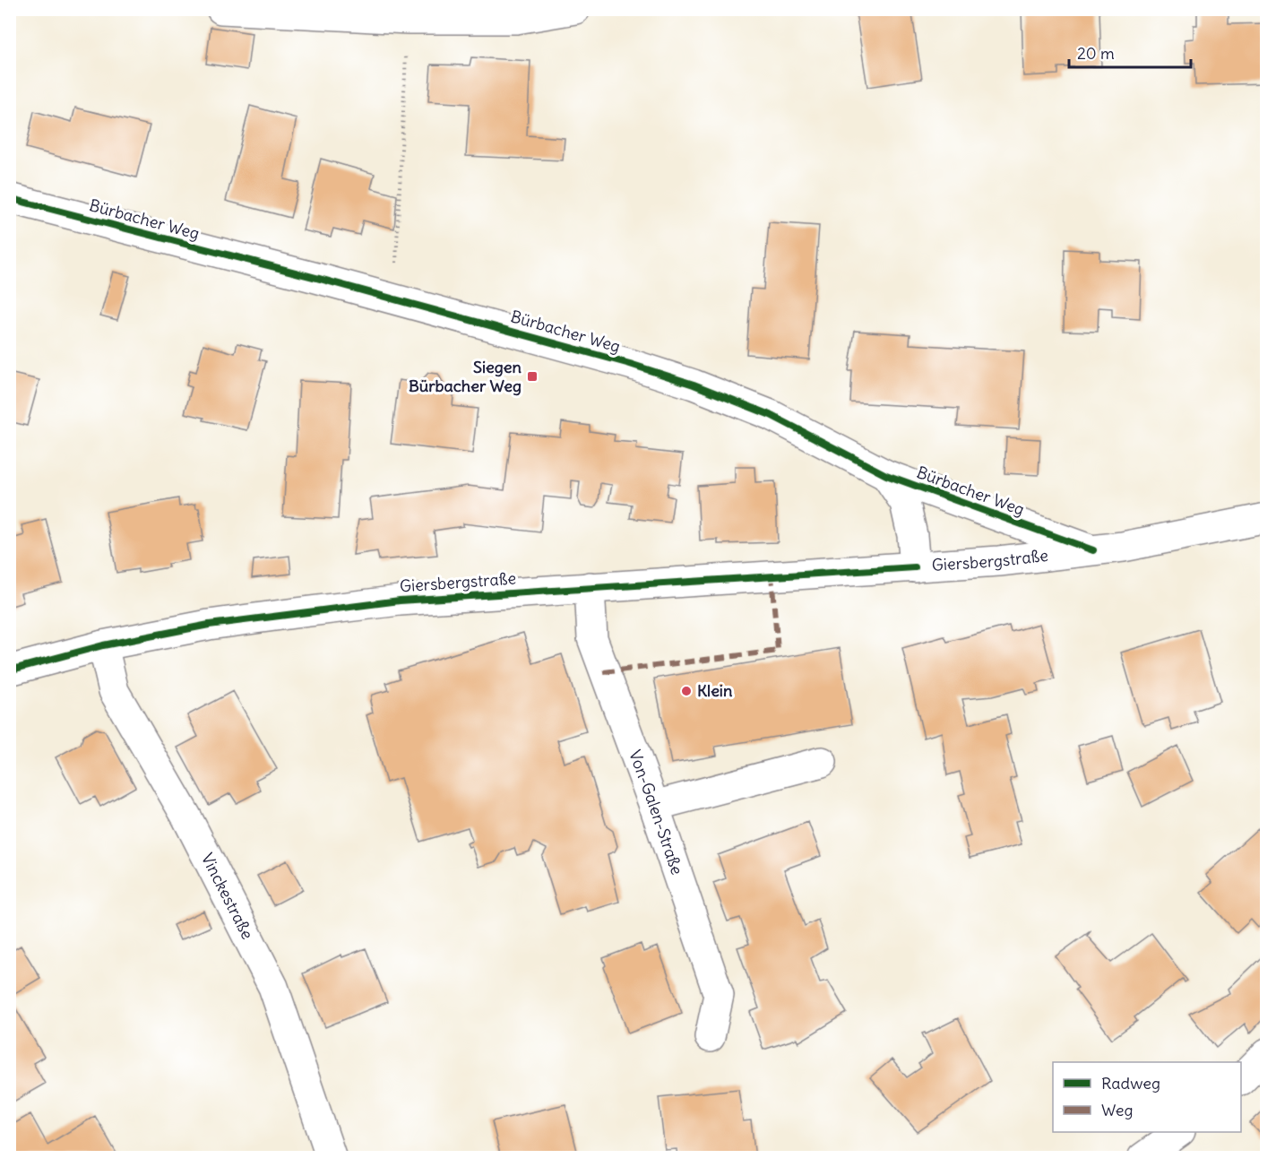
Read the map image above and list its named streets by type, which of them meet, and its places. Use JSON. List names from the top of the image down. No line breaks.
{"streets":{"street":["Bürbacher Weg","Giersbergstraße","Von-Galen-Straße","Vinckestraße"]},"crossings":[["Bürbacher Weg","Giersbergstraße"],["Giersbergstraße","Von-Galen-Straße"],["Giersbergstraße","Vinckestraße"]],"places":{"transit":["Siegen Bürbacher Weg"],"other":["Klein"]},"legend":["Radweg","Weg"],"scale_bar":"20 m"}
